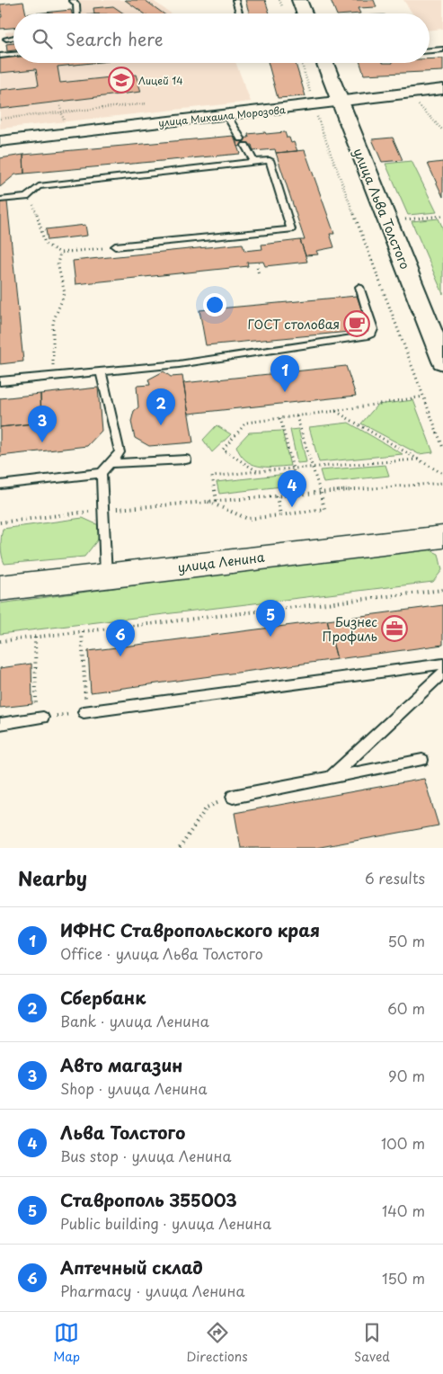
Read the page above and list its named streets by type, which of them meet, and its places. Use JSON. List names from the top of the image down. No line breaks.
{"streets":{"main road":["улица Ленина"],"street":["улица Михаила Морозова","улица Льва Толстого"]},"crossings":[["улица Михаила Морозова","улица Льва Толстого"]],"places":{"school or university":["Лицей 14"],"cafe":["ГОСТ столовая"],"office":["Бизнес Профиль"]},"page":{"search":"Search here","pins":["1","2","3","4","5","6"],"heading":["Nearby","6 results"],"list":[{"mark":"1","name":"ИФНС Ставропольского края","note":"Office · улица Льва Толстого","value":"50 m"},{"mark":"2","name":"Сбербанк","note":"Bank · улица Ленина","value":"60 m"},{"mark":"3","name":"Авто магазин","note":"Shop · улица Ленина","value":"90 m"},{"mark":"4","name":"Льва Толстого","note":"Bus stop · улица Ленина","value":"100 m"},{"mark":"5","name":"Ставрополь 355003","note":"Public building · улица Ленина","value":"140 m"},{"mark":"6","name":"Аптечный склад","note":"Pharmacy · улица Ленина","value":"150 m"}],"nav":["Map","Directions","Saved"]}}
